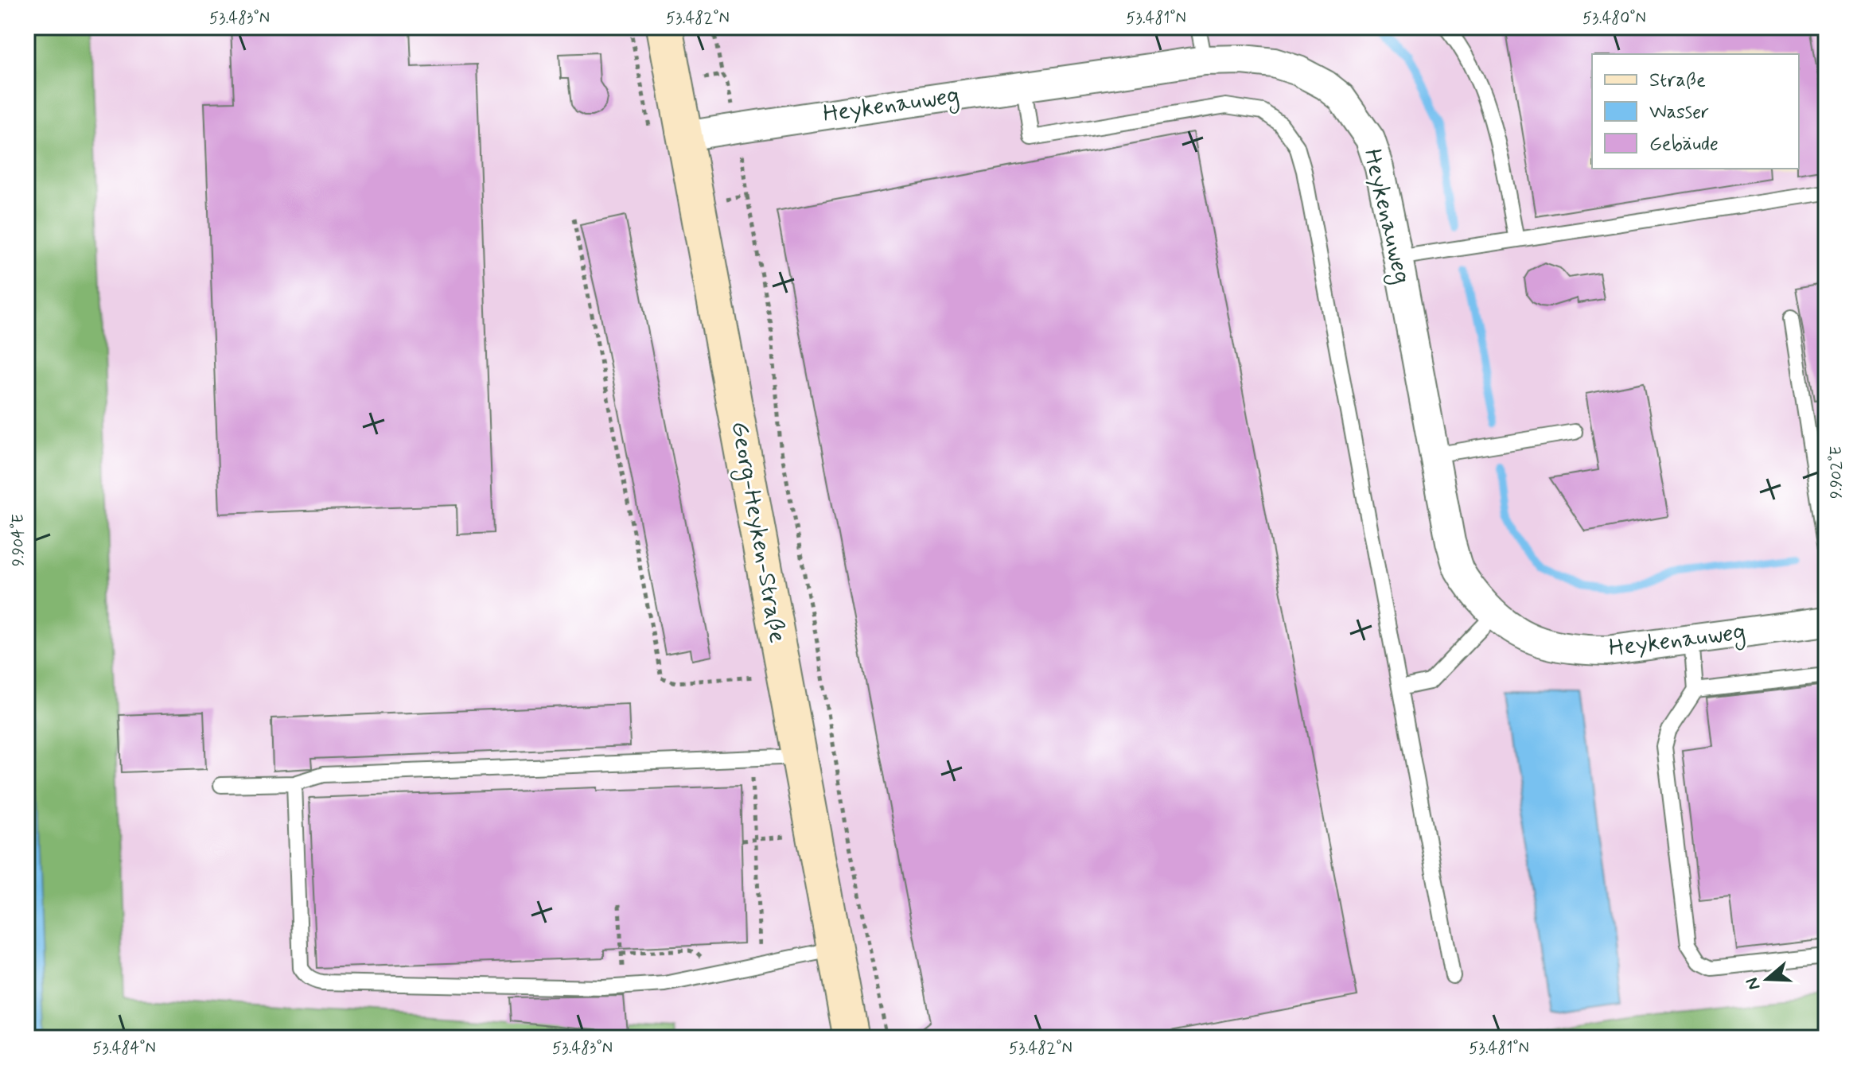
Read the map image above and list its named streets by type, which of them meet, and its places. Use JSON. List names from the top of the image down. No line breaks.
{"streets":{"main road":["Georg-Heyken-Straße"],"street":["Heykenauweg"]},"crossings":[["Heykenauweg","Georg-Heyken-Straße"]],"legend":["Straße","Wasser","Gebäude"],"north":"left","coordinates":["53.483°N","53.482°N","53.481°N","53.480°N","9.902°E","9.904°E","53.484°N"]}
